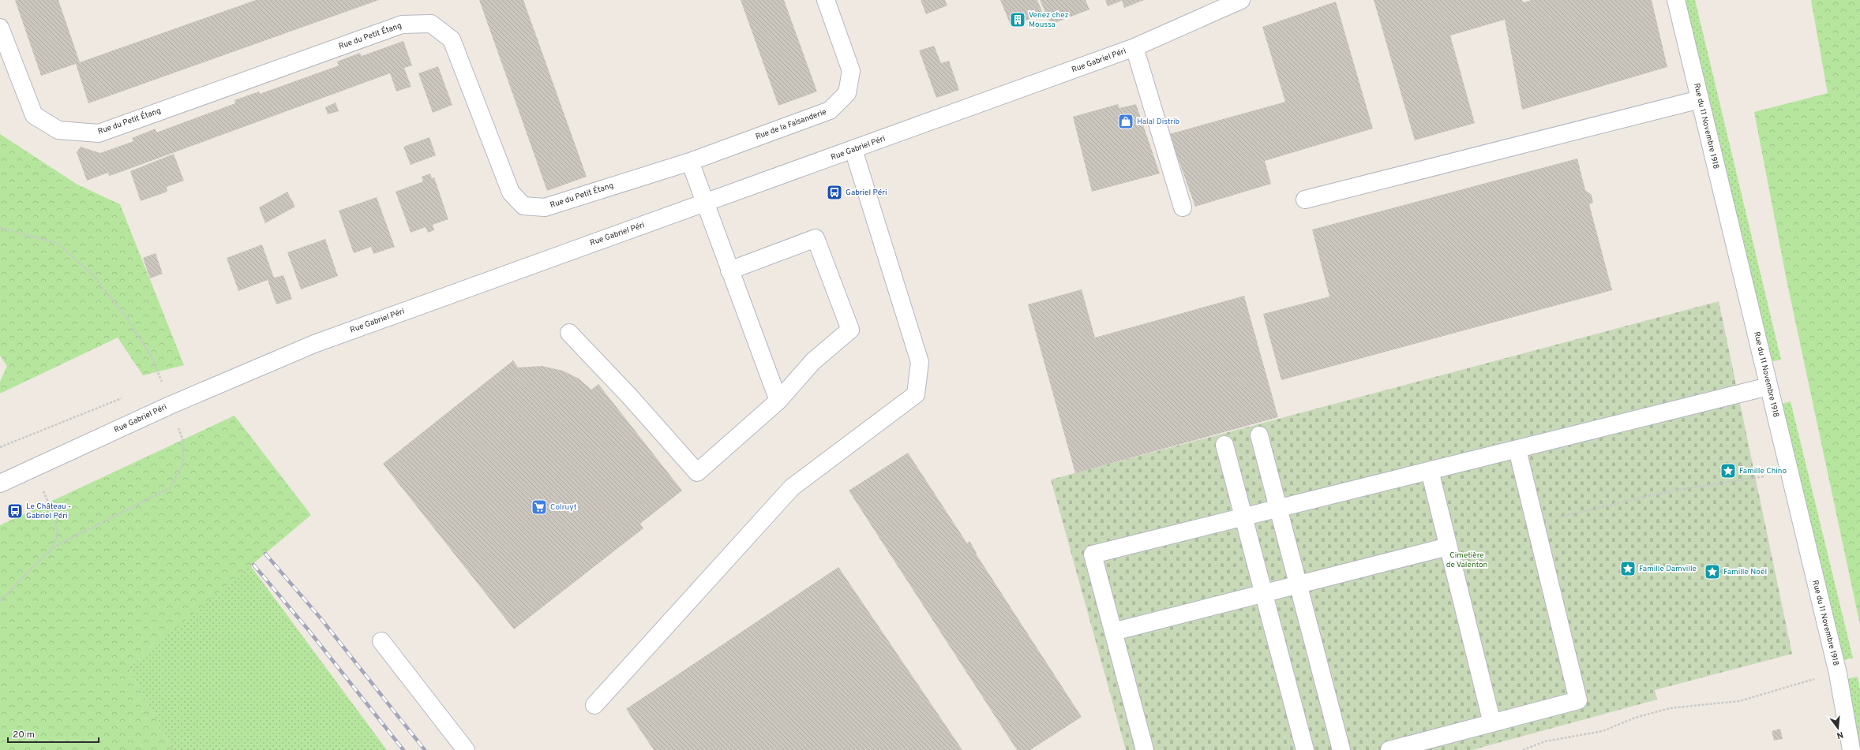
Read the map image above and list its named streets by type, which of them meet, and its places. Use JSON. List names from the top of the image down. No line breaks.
{"streets":{"street":["Rue du Petit Étang","Rue Gabriel Péri","Rue de la Faisanderie","Rue du 11 Novembre 1918"]},"crossings":[["Rue du Petit Étang","Rue de la Faisanderie"]],"parks":["Cimetière de Valenton"],"places":{"building":["Venez chez Moussa"],"shop":["Halal Distrib"],"bus stop":["Gabriel Péri","Le Château - Gabriel Péri"],"place":["Famille Chino","Famille Damville","Famille Noël"],"supermarket":["Colruyt"]},"scale_bar":"20 m","north":"bottom"}
